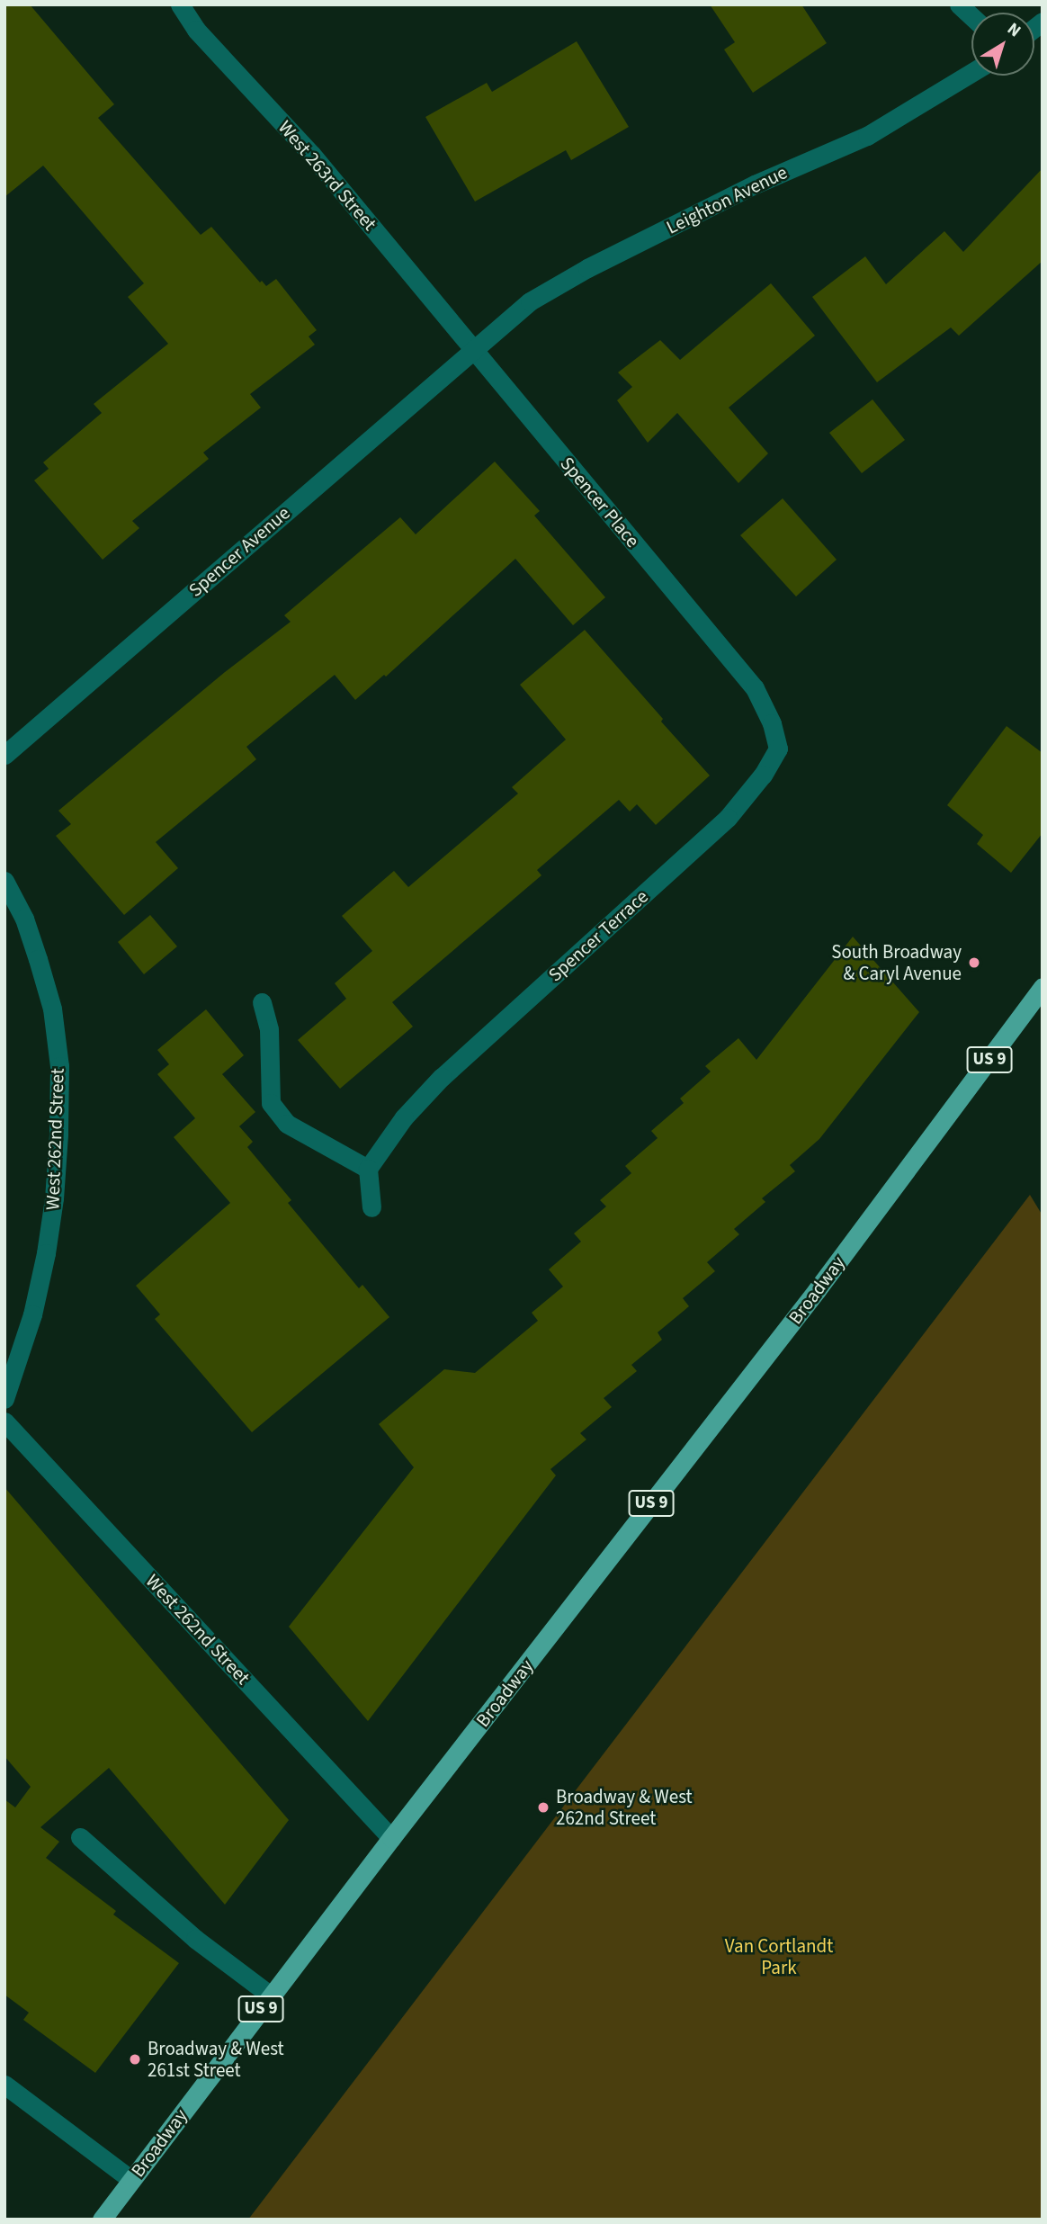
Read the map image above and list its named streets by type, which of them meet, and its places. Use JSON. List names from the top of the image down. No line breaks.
{"streets":{"main road":["US 9","Broadway"],"street":["West 263rd Street","Leighton Avenue","Spencer Place","Spencer Avenue","Spencer Terrace","West 262nd Street"]},"crossings":[["West 263rd Street","Leighton Avenue"],["West 263rd Street","Spencer Place"],["West 263rd Street","Spencer Avenue"],["Leighton Avenue","Spencer Place"],["Leighton Avenue","Spencer Avenue"],["Spencer Place","Spencer Avenue"],["Spencer Place","Spencer Terrace"],["West 262nd Street","Broadway"]],"parks":["Van Cortlandt Park"],"places":["South Broadway & Caryl Avenue","Broadway & West 262nd Street","Broadway & West 261st Street"],"north":"top right"}
